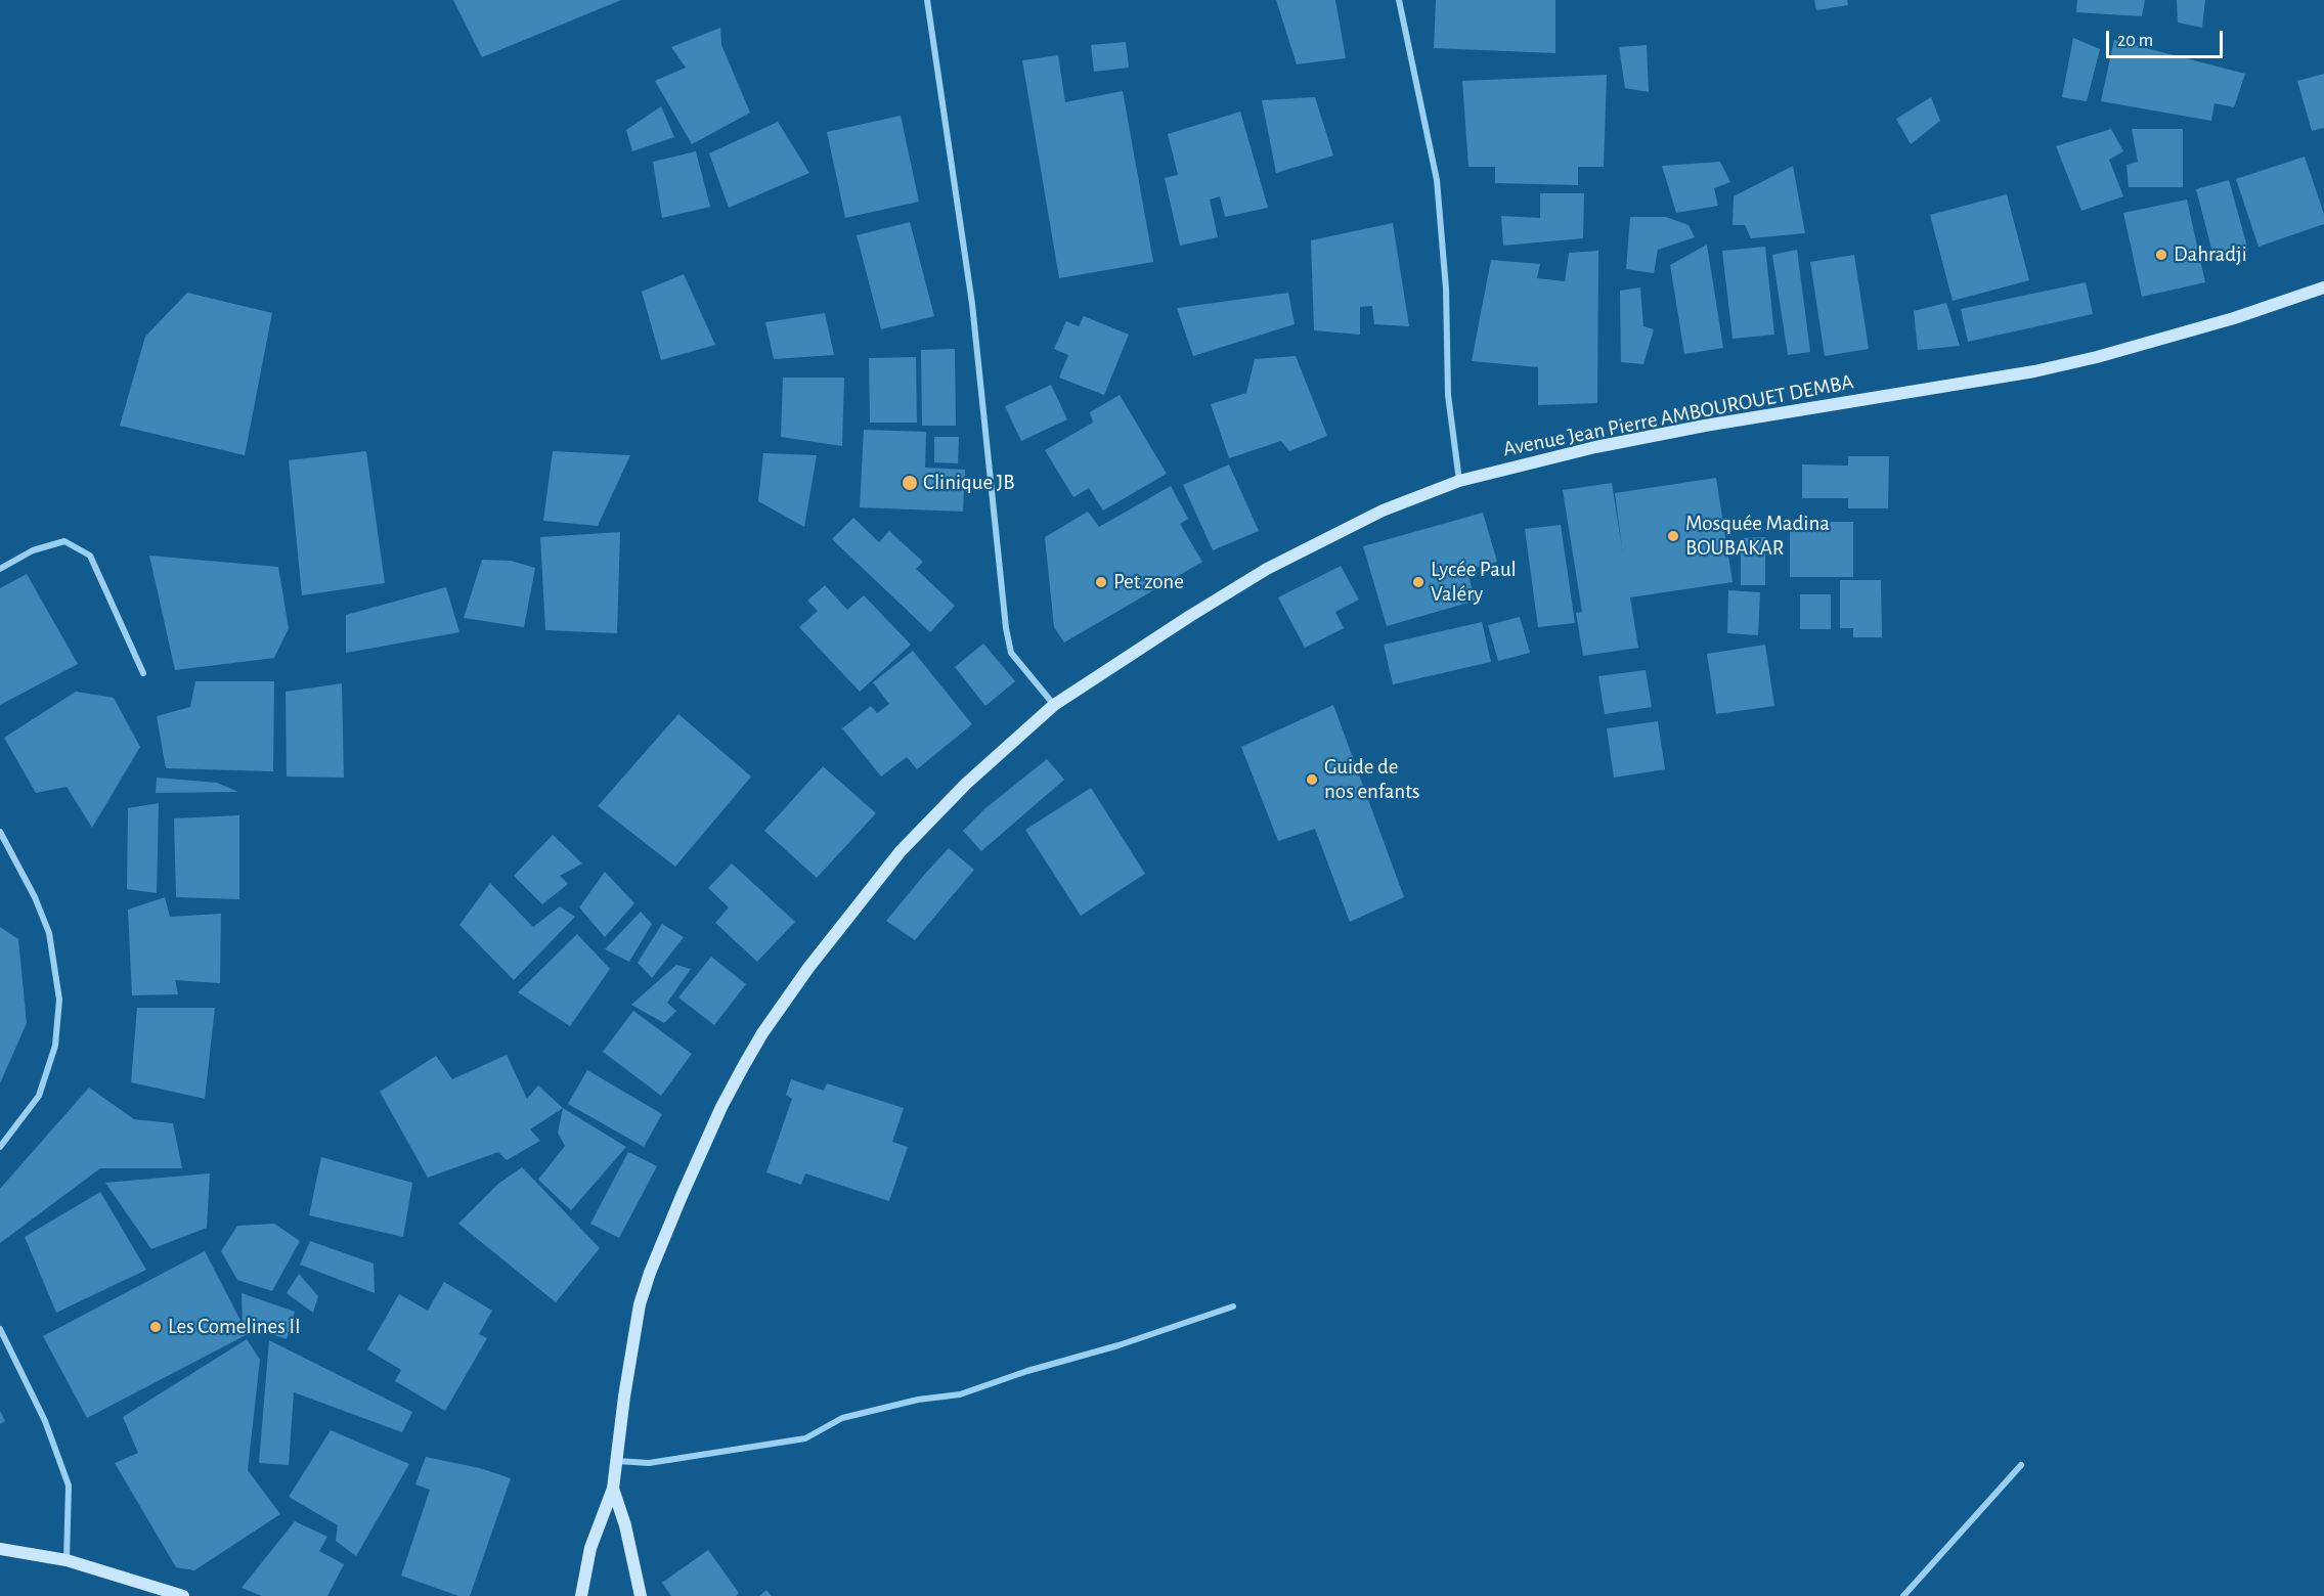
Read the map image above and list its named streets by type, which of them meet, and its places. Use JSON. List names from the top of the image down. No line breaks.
{"streets":{"main road":["Avenue Jean Pierre AMBOUROUET DEMBA"]},"places":["Dahradji","Clinique JB","Mosquée Madina BOUBAKAR","Pet zone","Lycée Paul Valéry","Guide de nos enfants","Les Comelines II"],"scale_bar":"20 m"}
